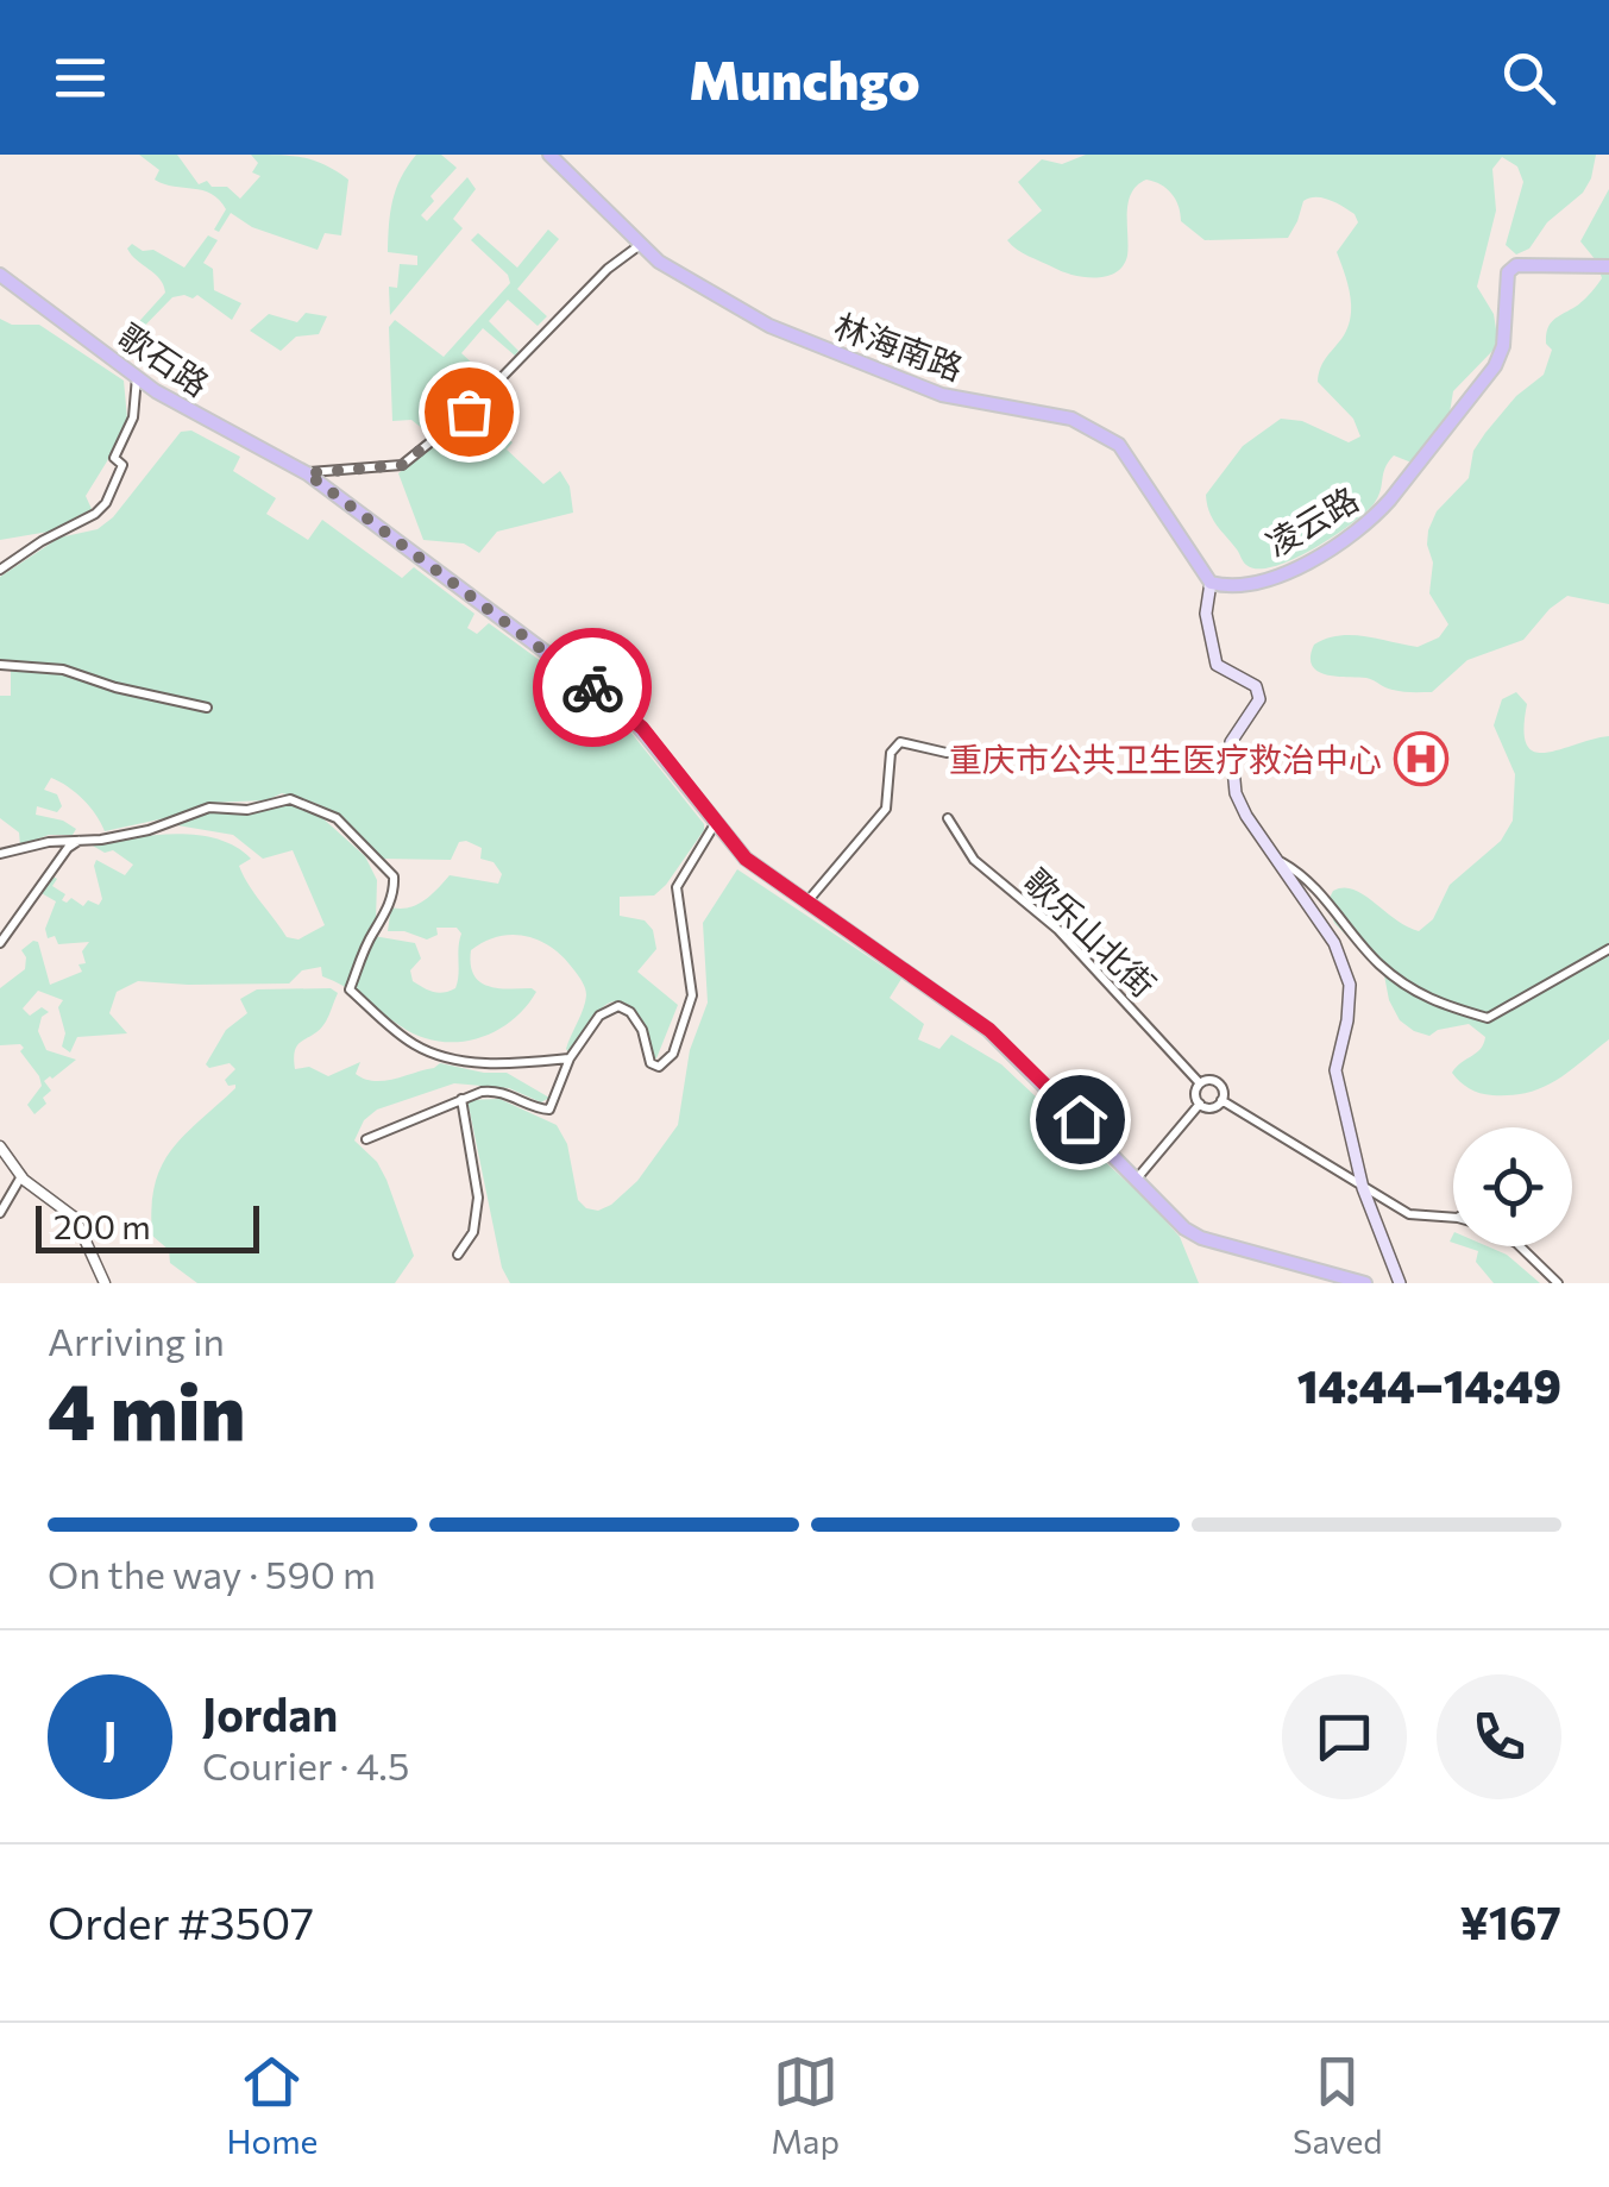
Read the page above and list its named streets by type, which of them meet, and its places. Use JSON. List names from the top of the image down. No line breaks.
{"streets":{"main road":["林海南路","歌石路","凌云路"],"street":["歌乐山北街"]},"crossings":[["林海南路","凌云路"]],"places":{"hospital":["重庆市公共卫生医疗救治中心"]},"scale_bar":"200 m","page":{"header":"Munchgo","scale":"200 m","heading":["4 min","Arriving in","14:44–14:49"],"panel":["Jordan","Courier · 4.5","Order #3507","¥167"],"bar":"On the way · 590 m","round":"J","tabs":["Home","Map","Saved"]}}
